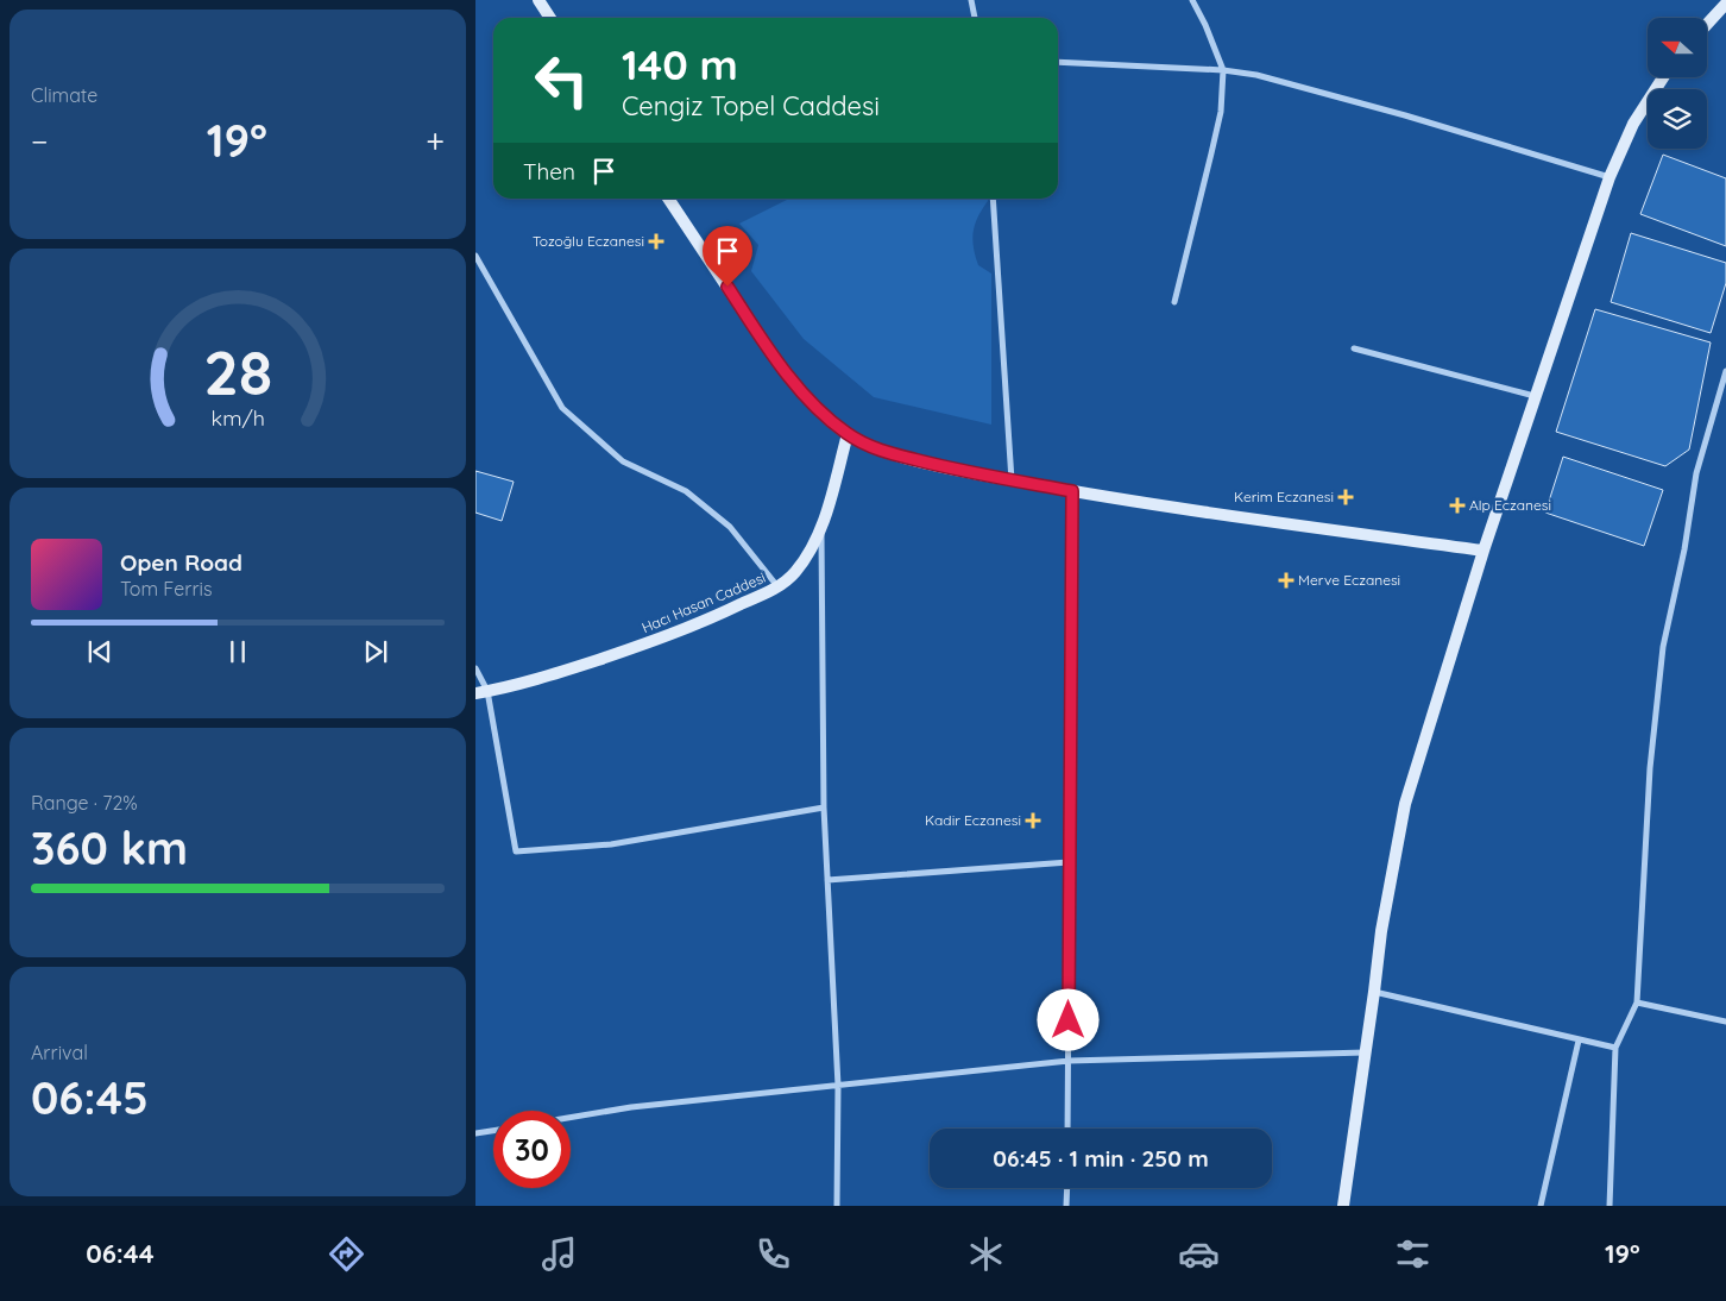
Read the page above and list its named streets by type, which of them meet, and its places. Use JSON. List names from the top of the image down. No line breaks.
{"streets":{"street":["Hacı Hasan Caddesi"]},"places":{"health":["Tozoğlu Eczanesi","Kerim Eczanesi","Alp Eczanesi","Merve Eczanesi","Kadir Eczanesi"]},"north":"left","page":{"tile":["Climate",["Range · 72%","360 km"],["Arrival","06:45"]],"turn":["140 m","Cengiz Topel Caddesi"],"heat":["−","19°","+"],"then":"Then","song":["Open Road","Tom Ferris"],"limit":"30","trip":"06:45 · 1 min · 250 m","tabs":["06:44","19°"],"gauge":["28","km/h"]}}
